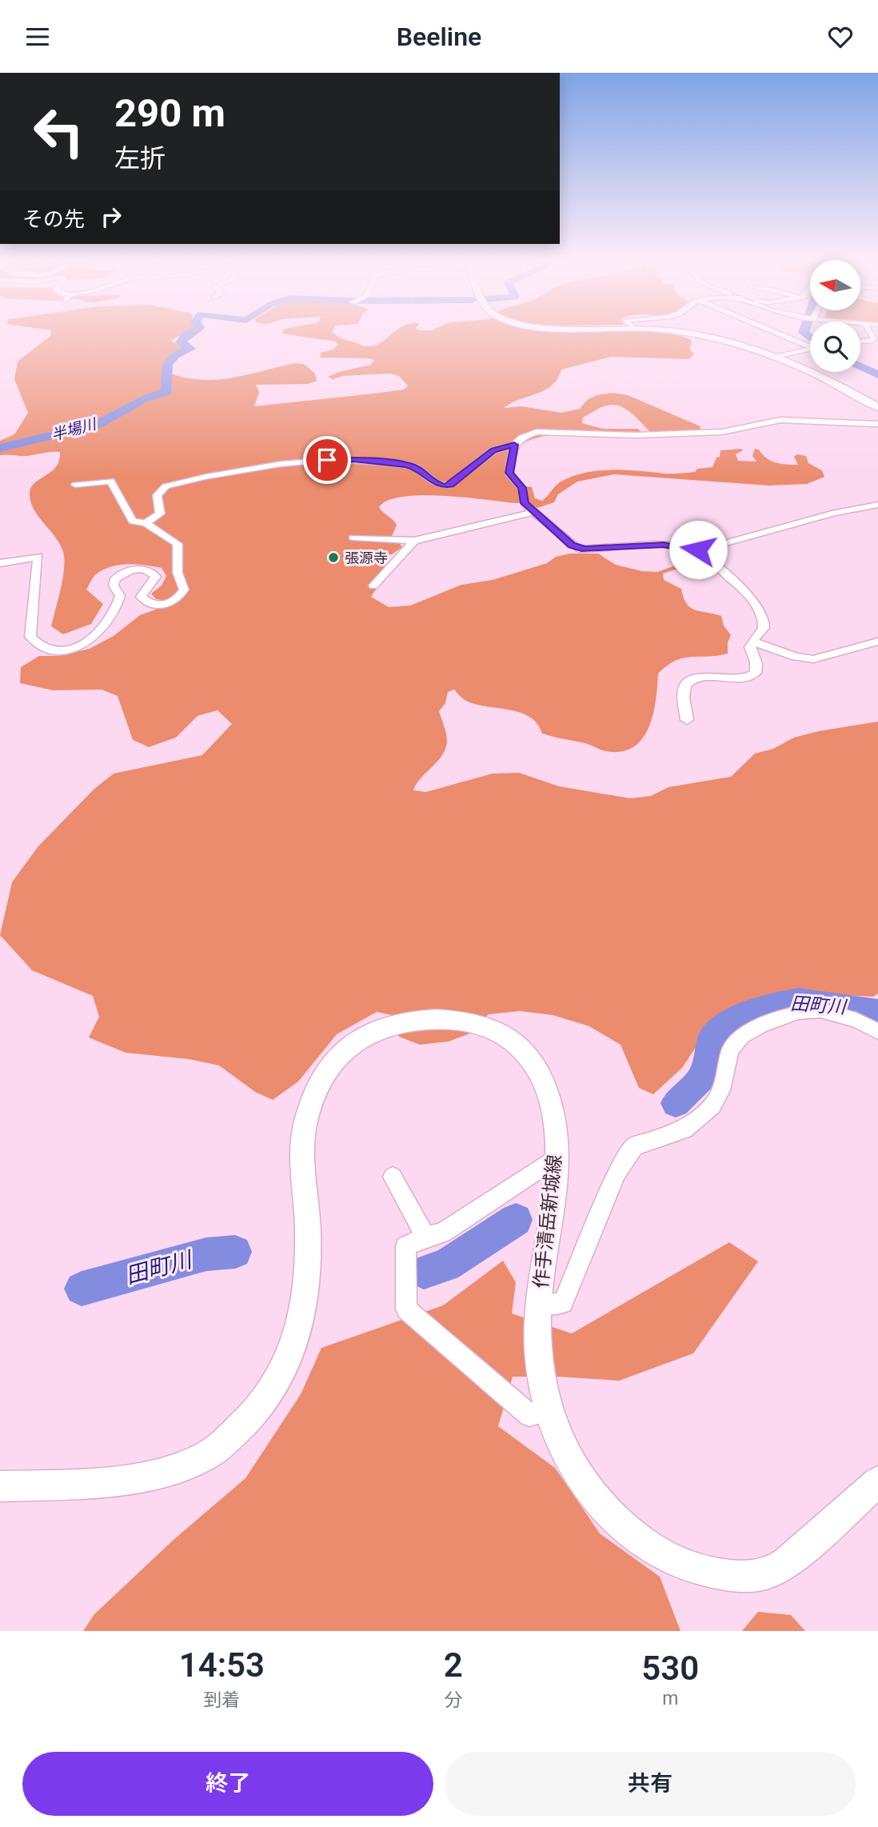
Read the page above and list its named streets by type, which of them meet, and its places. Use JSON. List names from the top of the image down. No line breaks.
{"streets":{"main road":["作手清岳新城線"]},"water":["半場川","田町川"],"places":["張源寺"],"north":"left","page":{"header":"Beeline","turn":["290 m","左折"],"then":"その先","eta":["14:53","到着","2","分","530","m"],"buttons":["終了","共有"]}}
